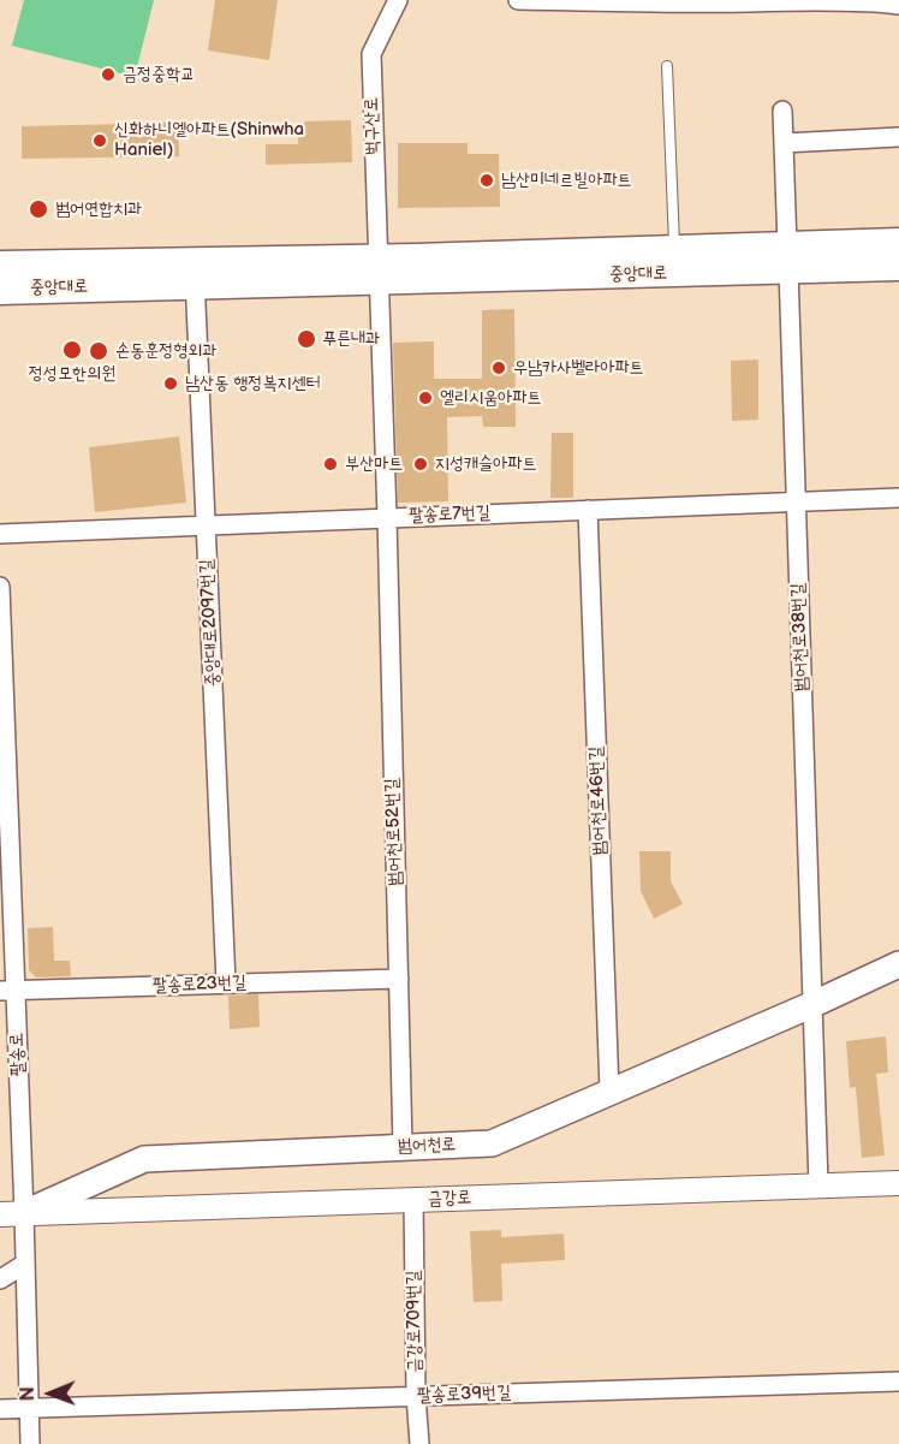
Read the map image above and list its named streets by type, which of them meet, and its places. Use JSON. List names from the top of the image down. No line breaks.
{"streets":{"main road":["중앙대로","범어천로"],"street":["벅구산로","팔송로7번길","중앙대로2097번길","범어천로38번길","범어천로46번길","범어천로52번길","팔송로23번길","팔송로","금강로","금강로709번길","팔송로39번길"]},"crossings":[["벅구산로","중앙대로"],["중앙대로","중앙대로2097번길"],["중앙대로","범어천로38번길"],["팔송로7번길","중앙대로2097번길"],["팔송로7번길","범어천로38번길"],["팔송로7번길","범어천로46번길"],["팔송로7번길","범어천로52번길"],["중앙대로2097번길","팔송로23번길"],["범어천로38번길","범어천로"],["범어천로46번길","범어천로"],["범어천로52번길","팔송로23번길"],["범어천로52번길","범어천로"],["팔송로23번길","팔송로"],["팔송로","범어천로"],["팔송로","금강로"],["팔송로","팔송로39번길"],["범어천로","금강로"],["금강로","금강로709번길"],["금강로709번길","팔송로39번길"]],"places":["금정중학교","신화하니엘아파트(Shinwha Haniel)","남산미네르빌아파트","범어연합치과","푸른내과","정성모한의원","손동훈정형외과","우남카사벨라아파트","남산동 행정복지센터","엘리시움아파트","부산마트","지성캐슬아파트"],"north":"left"}
